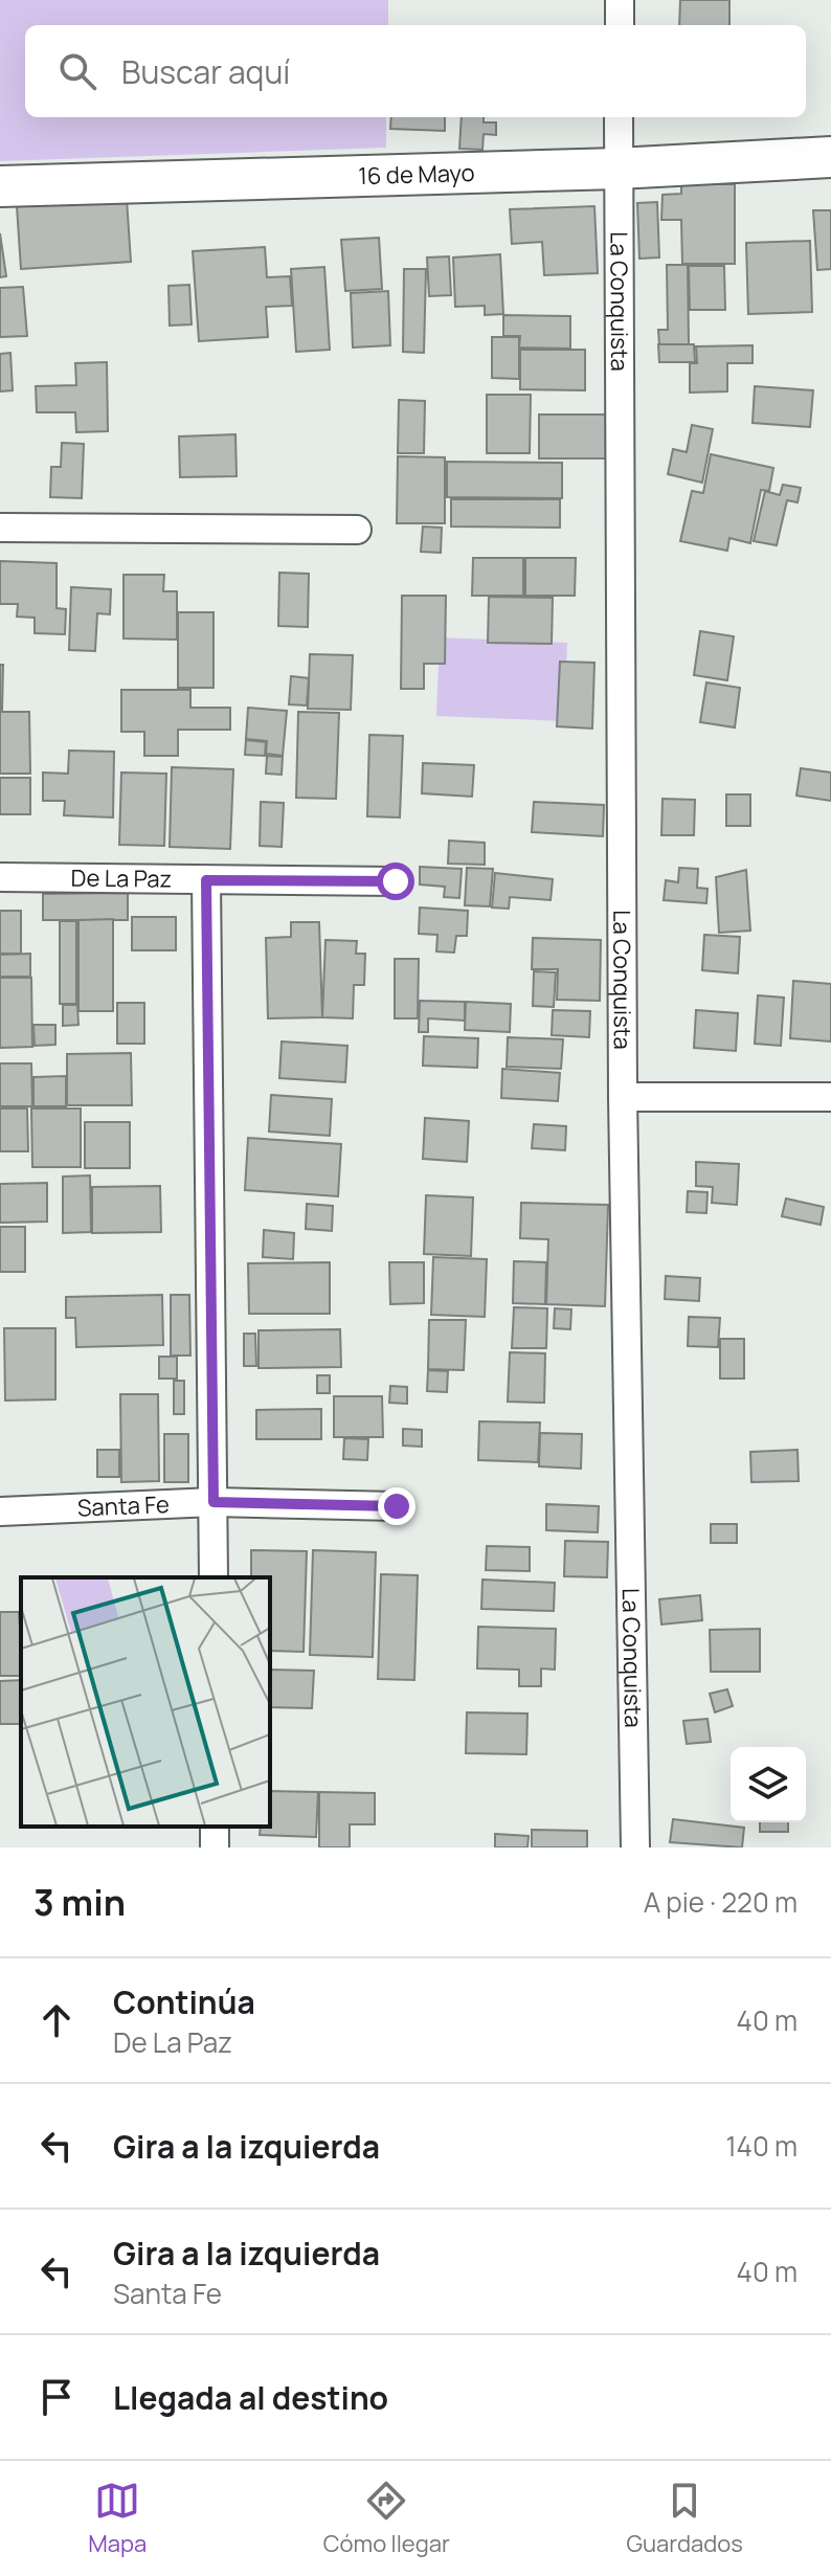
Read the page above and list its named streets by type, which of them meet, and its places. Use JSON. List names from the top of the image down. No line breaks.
{"streets":{"street":["16 de Mayo","La Conquista","De La Paz","Santa Fe"]},"crossings":[["16 de Mayo","La Conquista"]],"page":{"search":"Buscar aquí","heading":["3 min","A pie · 220 m"],"list":[["Continúa","De La Paz","40 m"],["Gira a la izquierda","140 m"],["Gira a la izquierda","Santa Fe","40 m"],"Llegada al destino"],"nav":["Mapa","Cómo llegar","Guardados"]}}
